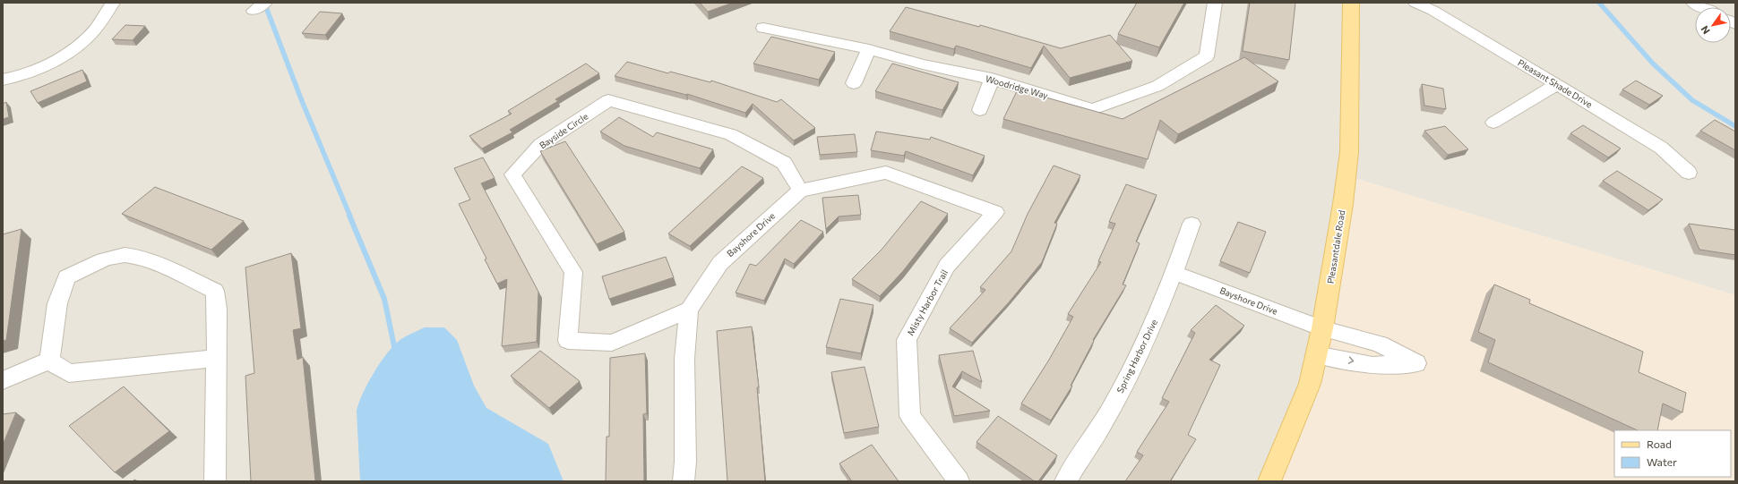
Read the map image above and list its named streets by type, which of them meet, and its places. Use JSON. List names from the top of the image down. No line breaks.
{"streets":{"main road":["Pleasantdale Road"],"street":["Pleasant Shade Drive","Woodridge Way","Bayside Circle","Bayshore Drive","Misty Harbor Trail","Spring Harbor Drive"]},"crossings":[["Bayside Circle","Bayshore Drive"],["Bayshore Drive","Pleasantdale Road"],["Bayshore Drive","Misty Harbor Trail"],["Bayshore Drive","Spring Harbor Drive"]],"legend":["Road","Water"],"north":"bottom left"}
